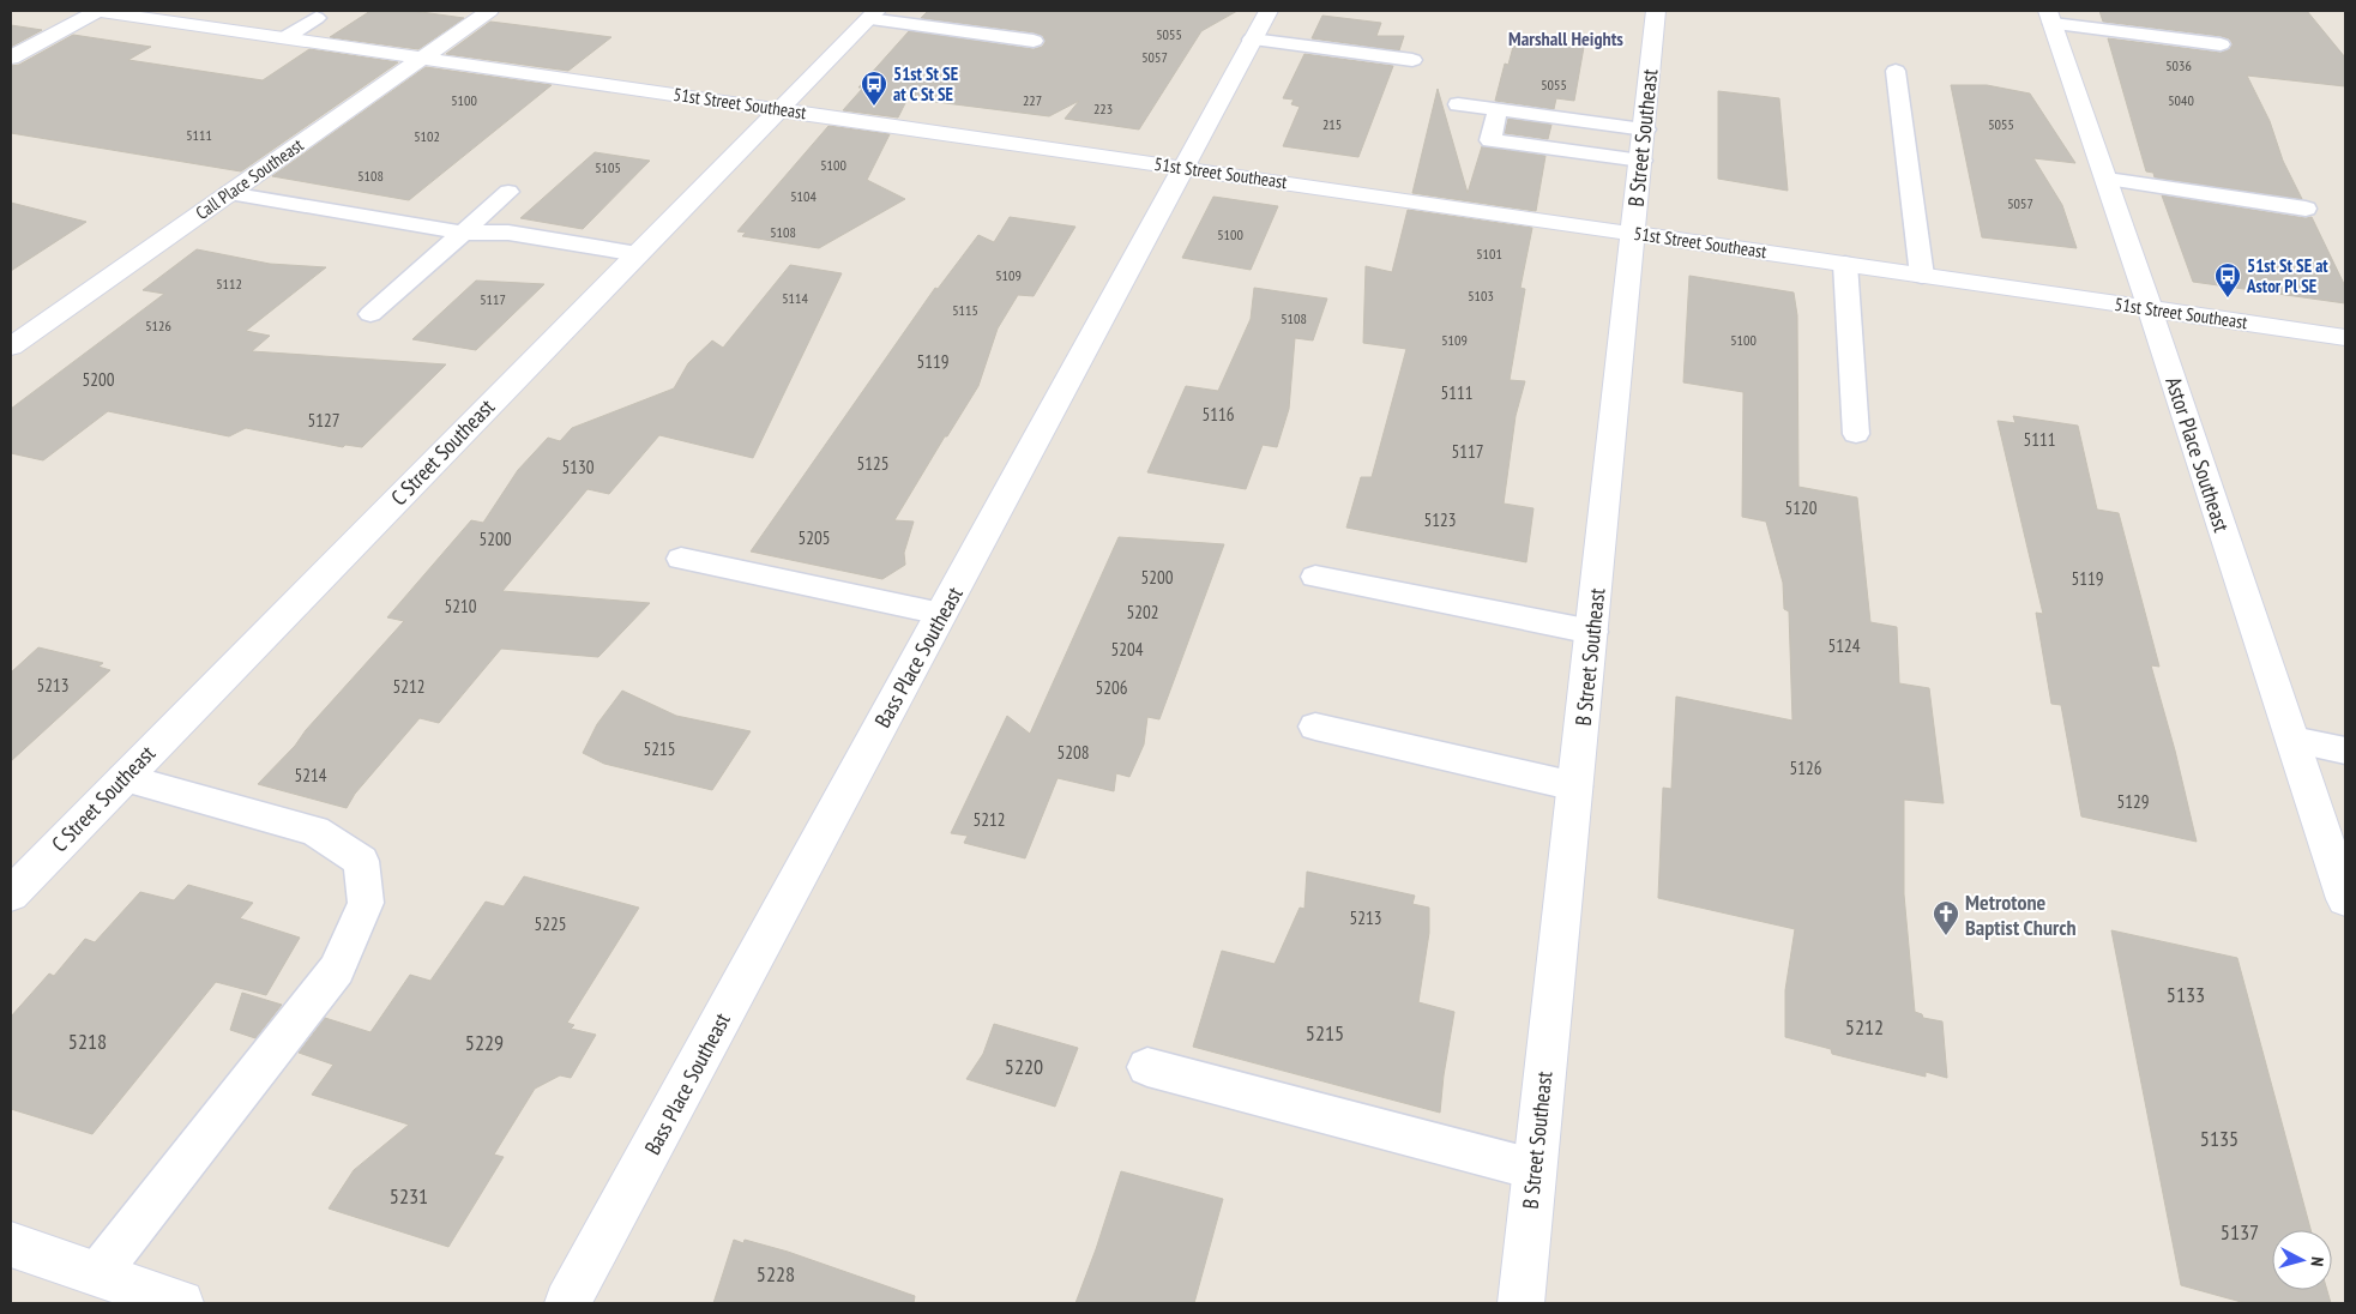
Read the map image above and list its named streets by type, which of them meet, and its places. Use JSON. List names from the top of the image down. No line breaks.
{"streets":{"street":["51st Street Southeast","B Street Southeast","Call Place Southeast","C Street Southeast","Astor Place Southeast","Bass Place Southeast"]},"crossings":[["51st Street Southeast","B Street Southeast"],["51st Street Southeast","Call Place Southeast"],["51st Street Southeast","C Street Southeast"],["51st Street Southeast","Astor Place Southeast"],["51st Street Southeast","Bass Place Southeast"]],"districts":["Marshall Heights"],"places":{"bus stop":["51st St SE at C St SE","51st St SE at Astor Pl SE"],"church":["Metrotone Baptist Church"]},"house_numbers":["5055","5057","5036","5055","5100","227","5040","223","215","5055","5111","5102","5100","5105","5108","5104","5057","5108","5100","5101","5109","5112","5103","5114","5117","5115","5108","5126","5109","5100","5119","5200","5111","5116","5127","5111","5117","5125","5130","5120","5123","5205","5200","5200","5119","5210","5202","5124","5204","5213","5212","5206","5215","5208","5126","5214","5129","5212","5213","5225","5133","5212","5215","5218","5229","5220","5135","5231","5137","5228"],"north":"right"}
